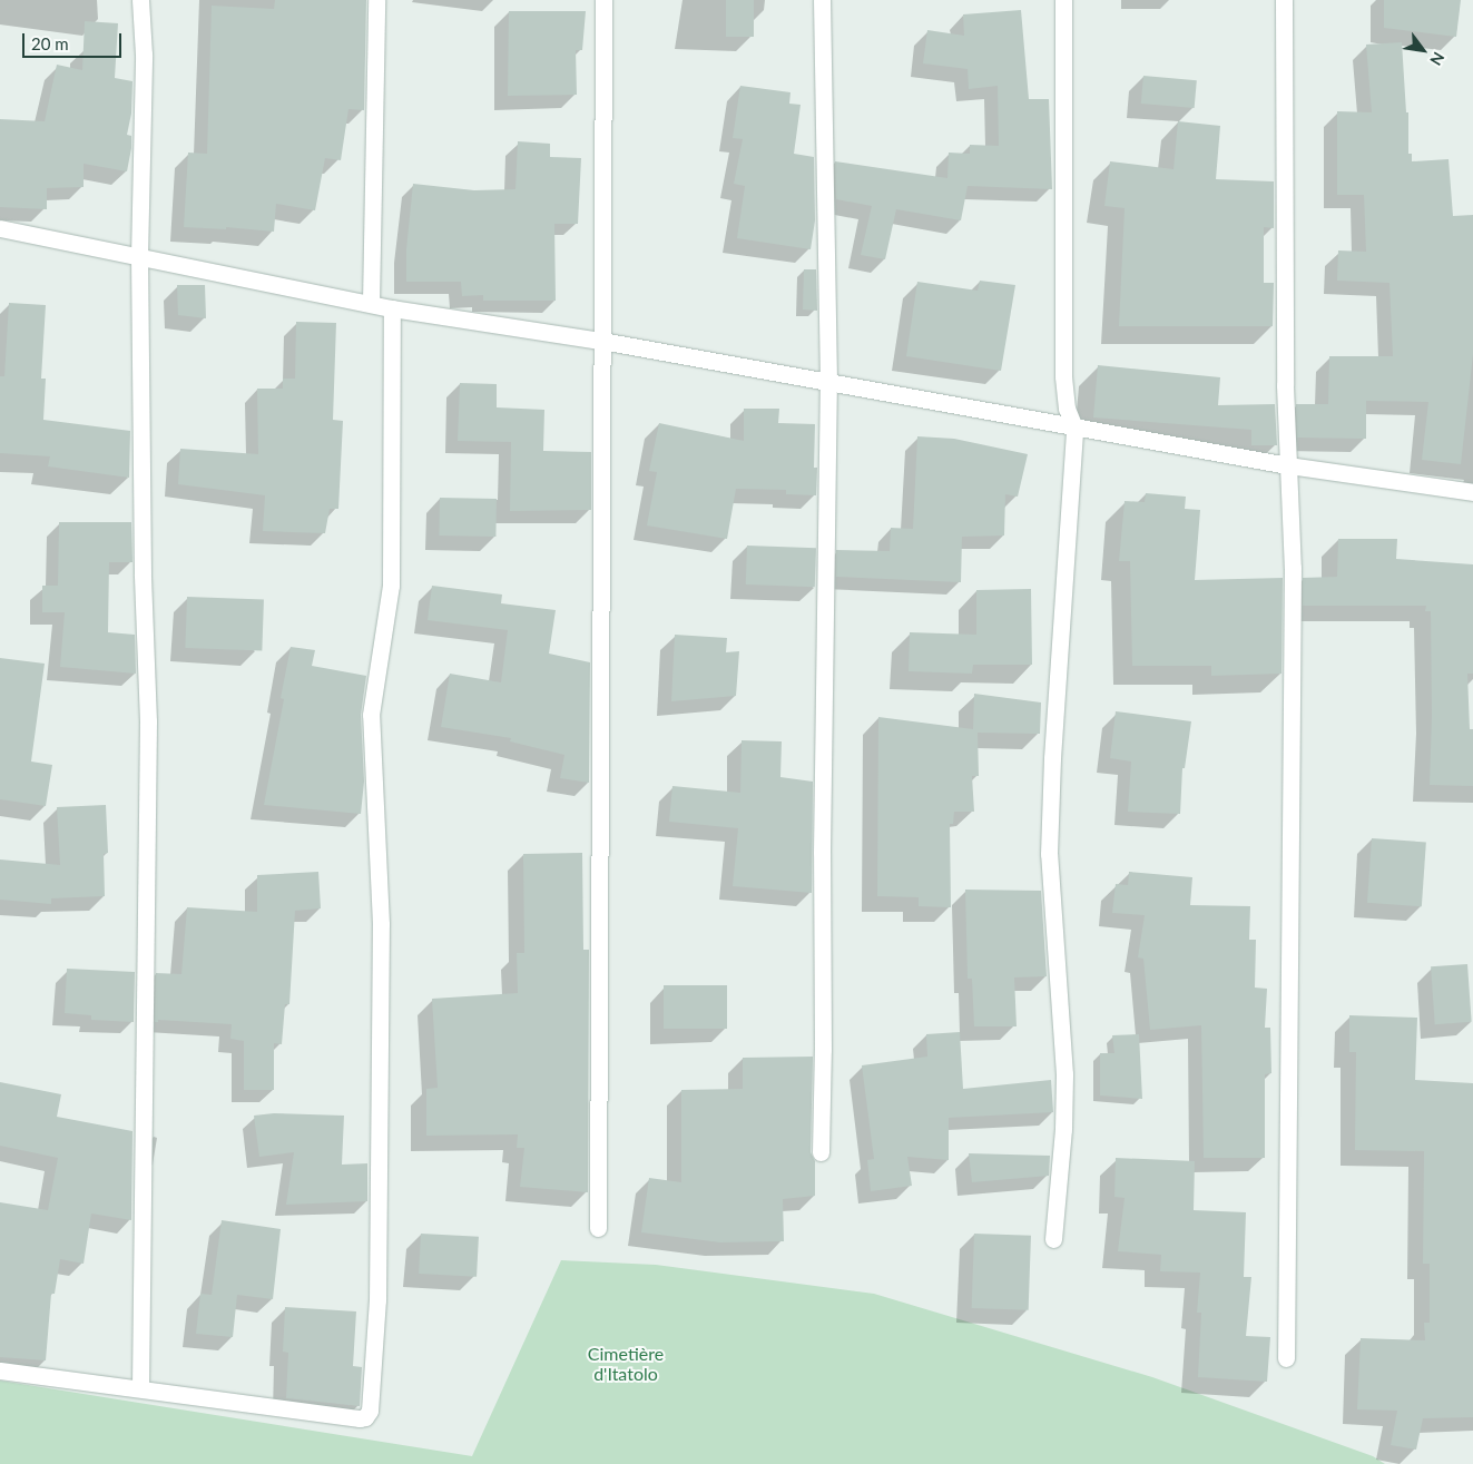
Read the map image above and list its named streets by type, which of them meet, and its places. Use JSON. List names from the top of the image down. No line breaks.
{"parks":["Cimetière d'Itatolo"],"scale_bar":"20 m","north":"bottom right"}
